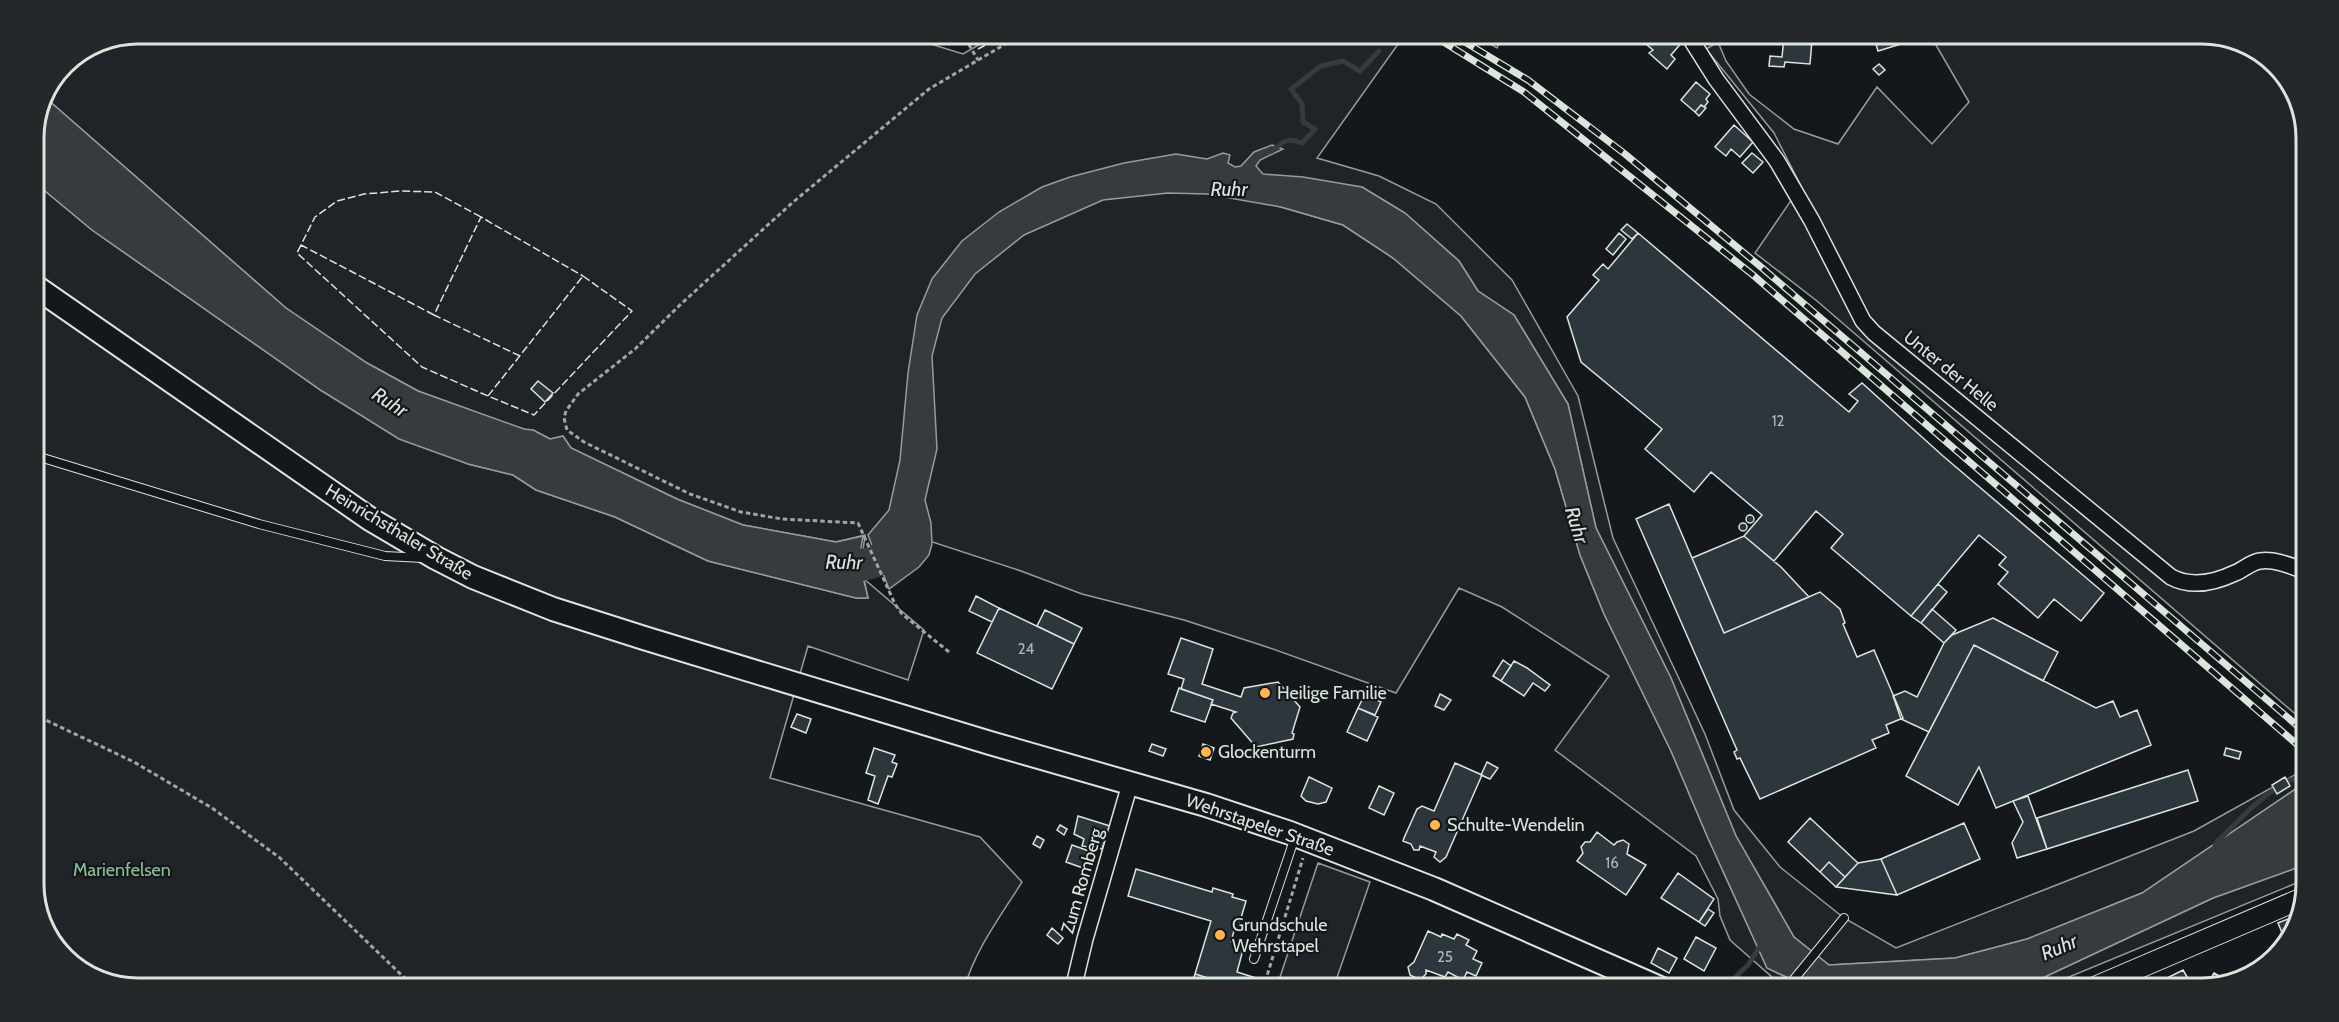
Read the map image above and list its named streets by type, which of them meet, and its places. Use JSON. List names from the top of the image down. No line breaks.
{"streets":{"main road":["Heinrichsthaler Straße","Wehrstapeler Straße"],"street":["Unter der Helle","Zum Romberg"]},"crossings":[["Heinrichsthaler Straße","Wehrstapeler Straße"],["Wehrstapeler Straße","Zum Romberg"]],"water":["Ruhr"],"parks":["Marienfelsen"],"places":["Heilige Familie","Glockenturm","Schulte-Wendelin","Grundschule Wehrstapel"],"house_numbers":["12","24","16","25"]}
